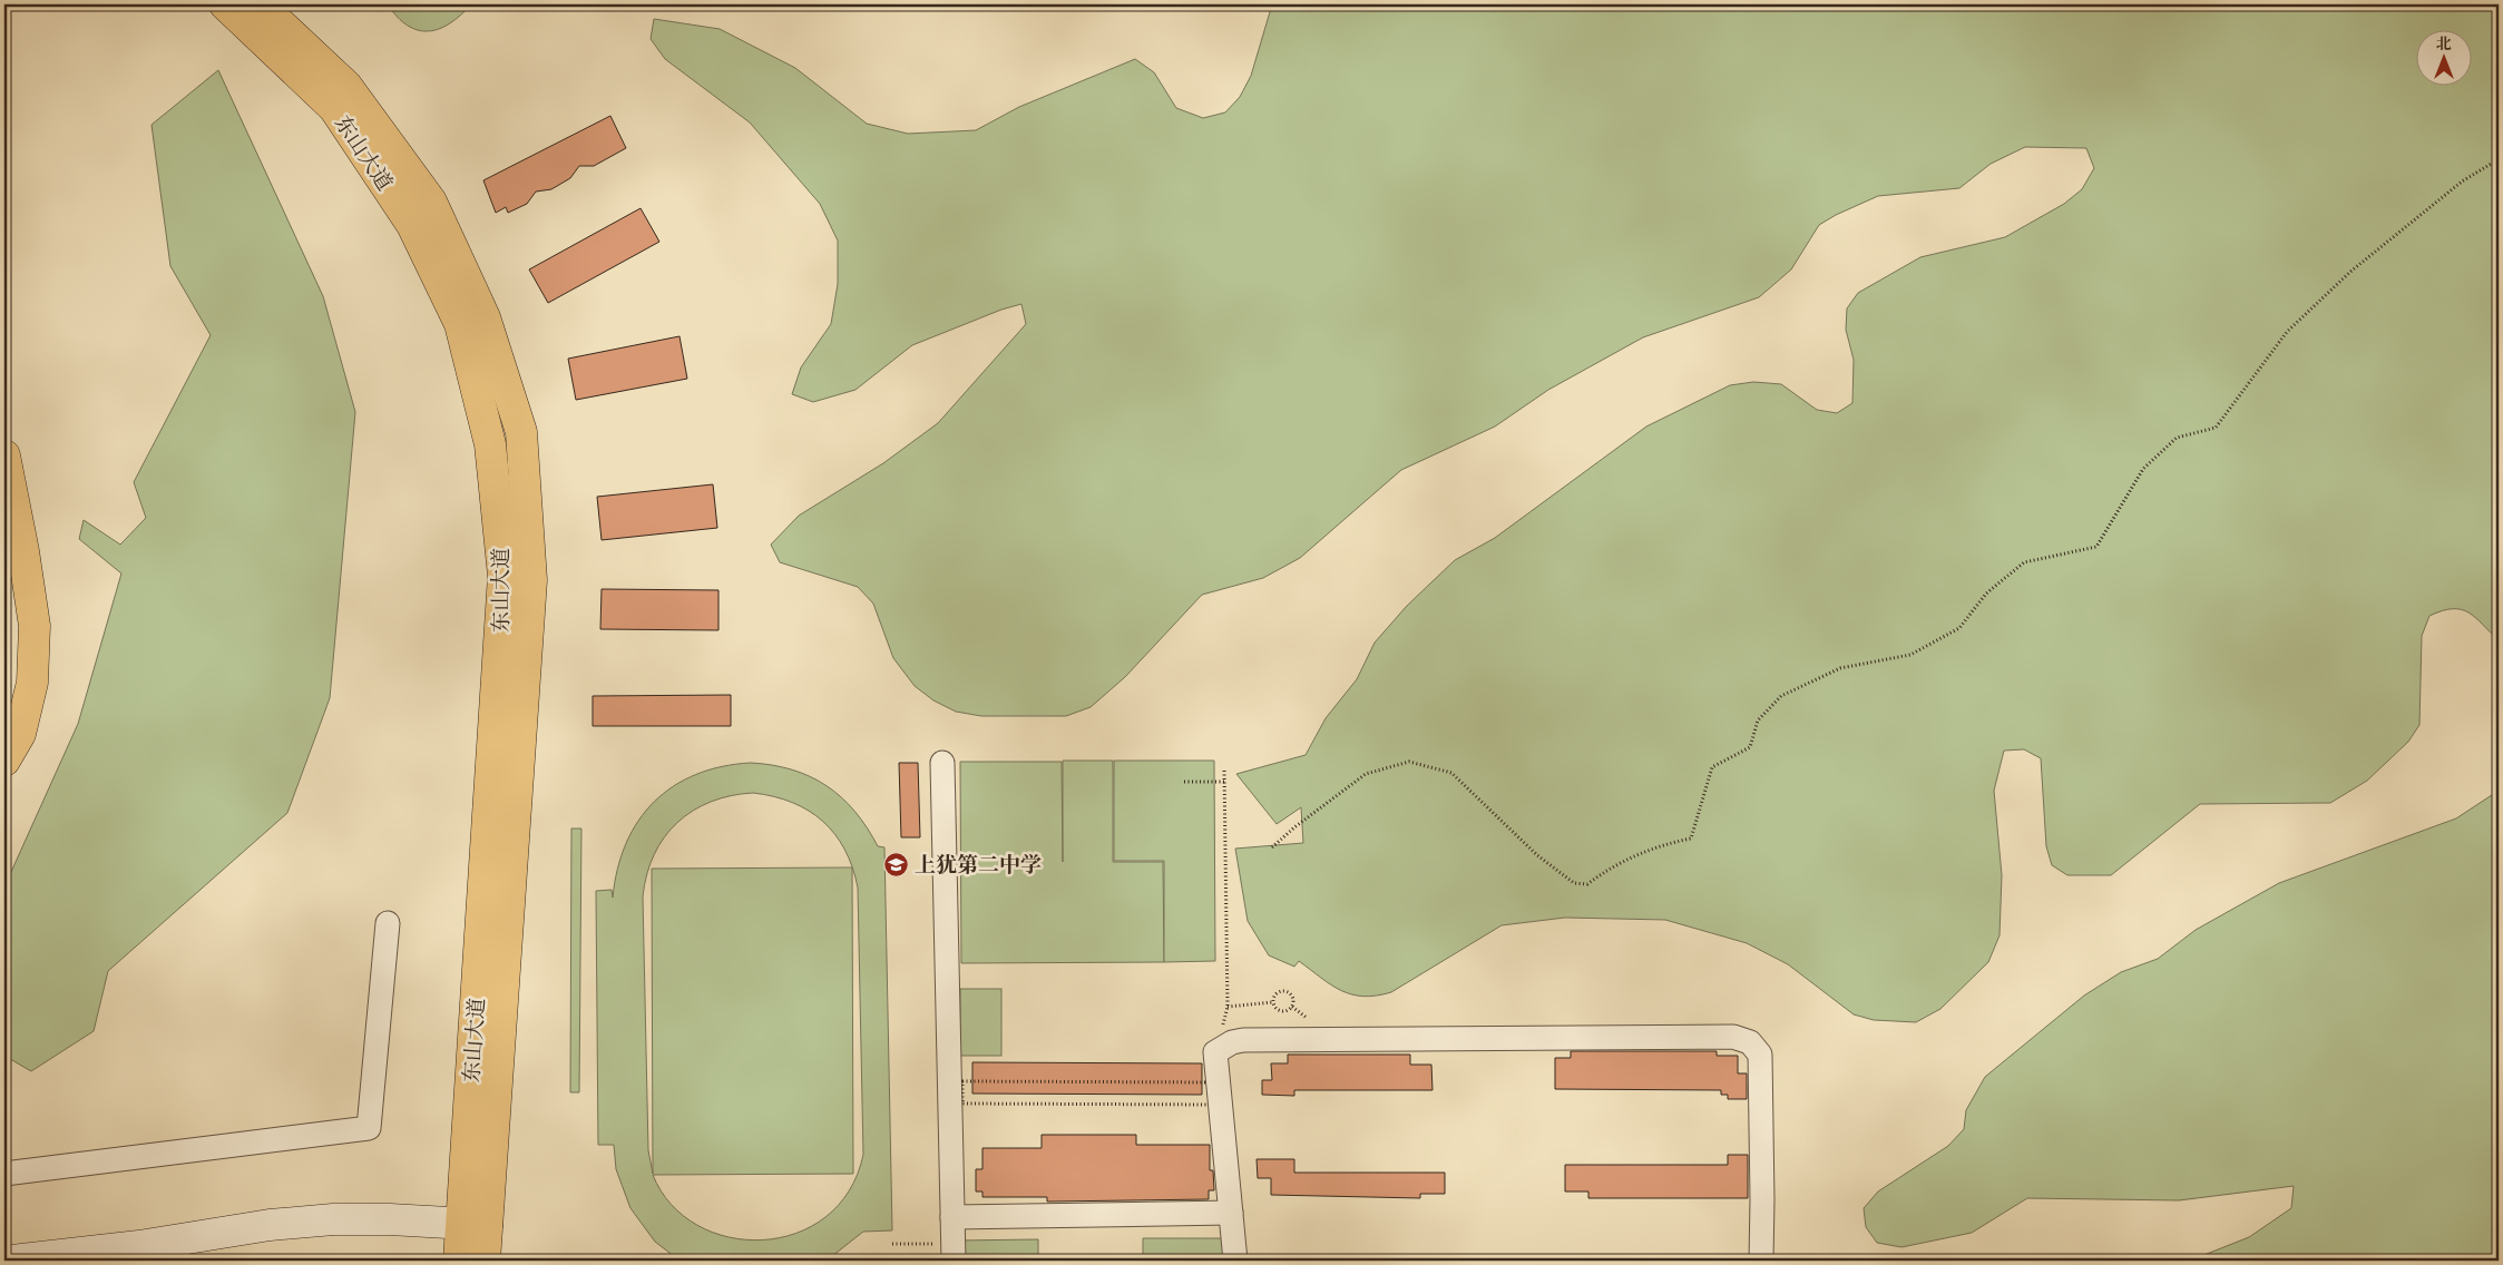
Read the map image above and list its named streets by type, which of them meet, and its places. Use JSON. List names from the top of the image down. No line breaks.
{"streets":{"main road":["东山大道"]},"places":{"school or university":["上犹第二中学"]},"north":"top"}
